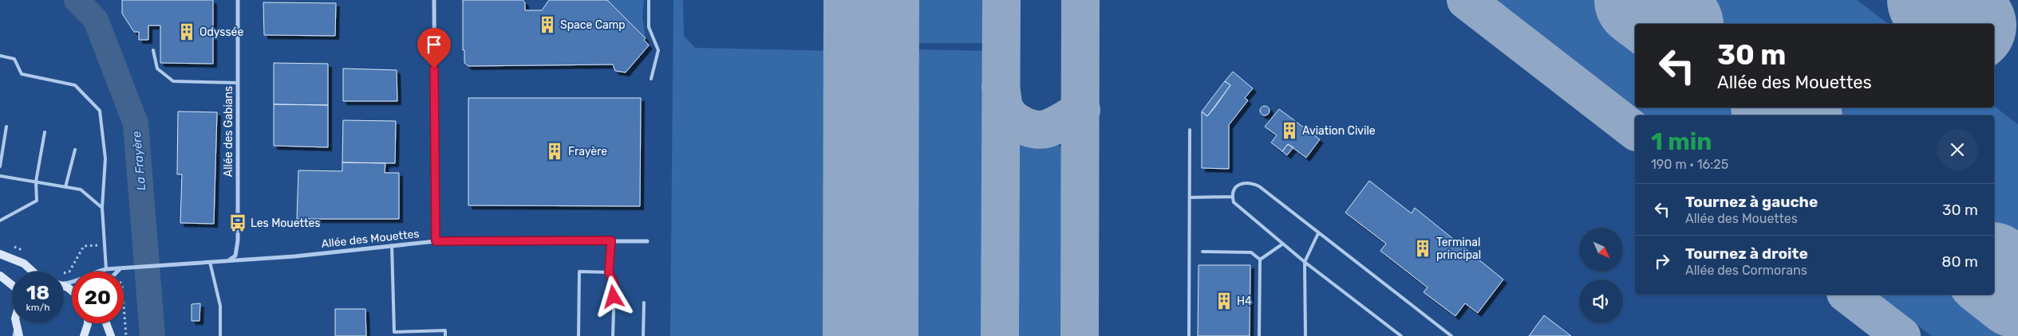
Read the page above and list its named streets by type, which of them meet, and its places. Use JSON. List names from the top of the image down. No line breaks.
{"streets":{"street":["Allée des Gabians","Allée des Mouettes"]},"crossings":[["Allée des Gabians","Allée des Mouettes"]],"water":["La Frayère"],"places":{"building":["Space Camp","Odyssée","Aviation Civile","Frayère","Terminal principal","H4"],"bus stop":["Les Mouettes"]},"north":"bottom right","page":{"turn":["30 m","Allée des Mouettes"],"heading":["1 min","190 m · 16:25"],"list":[{"name":"Tournez à gauche","note":"Allée des Mouettes","value":"30 m"},{"name":"Tournez à droite","note":"Allée des Cormorans","value":"80 m"}],"speed":"18 km/h","limit":"20"}}
